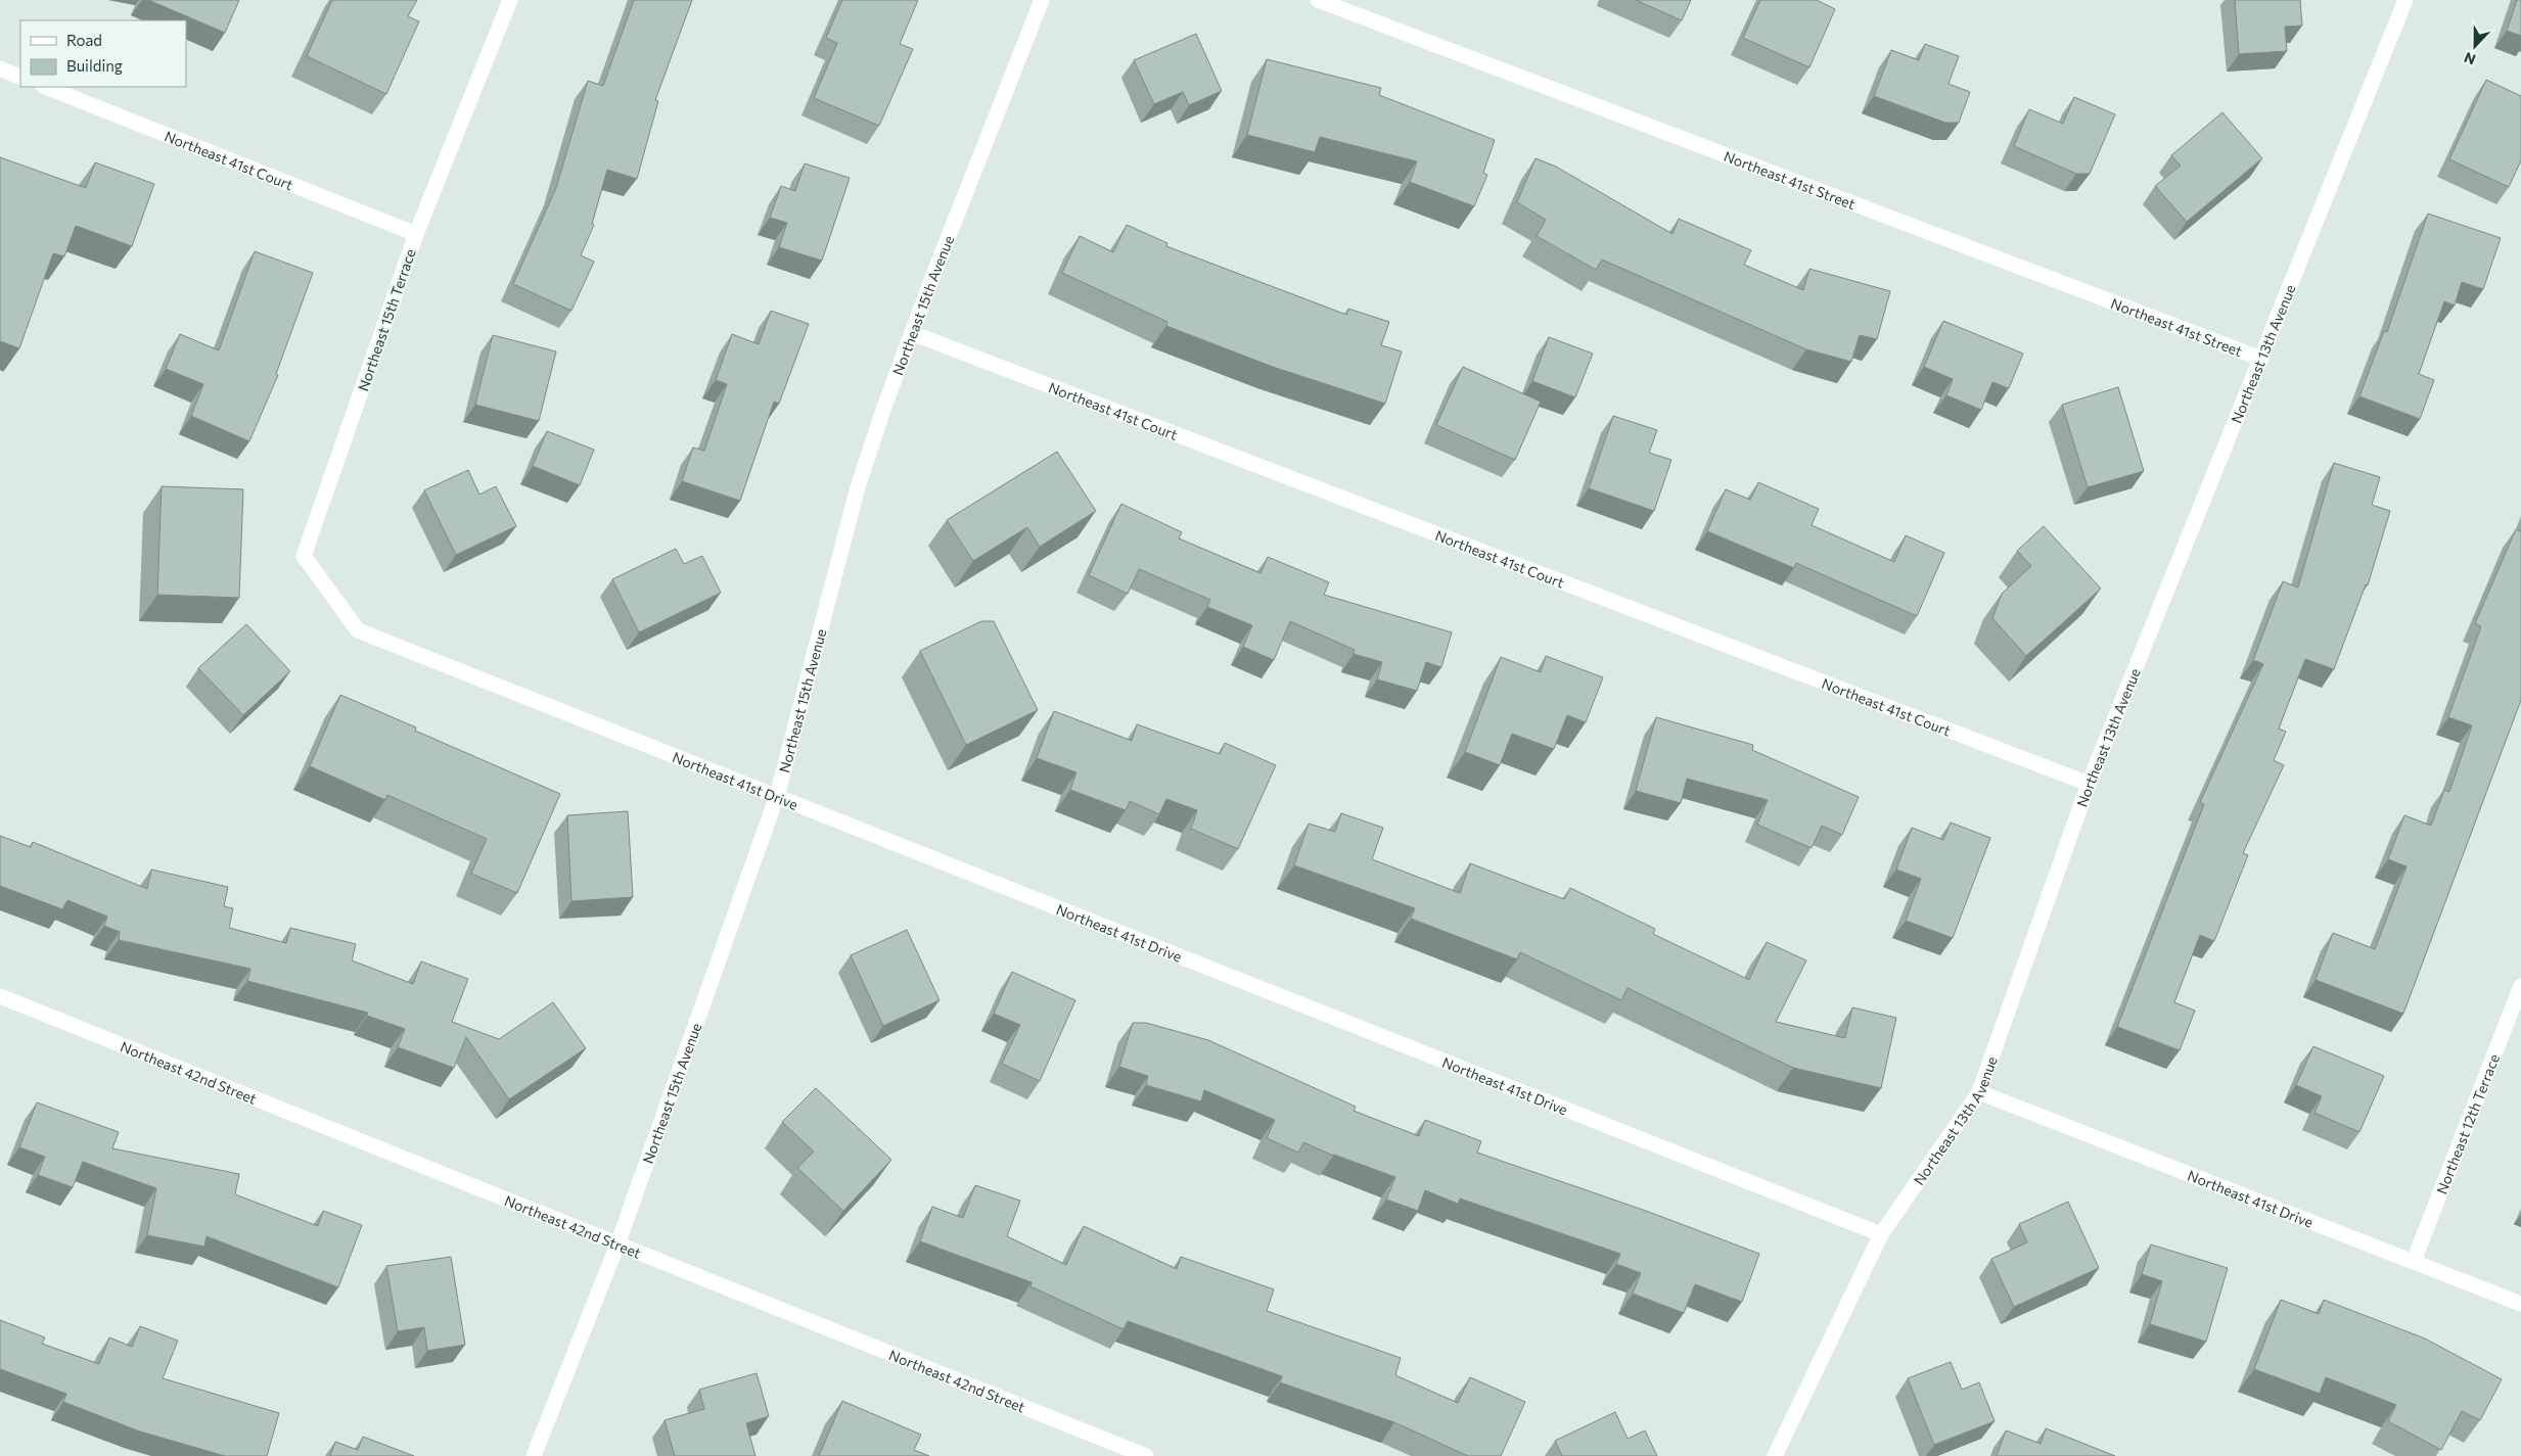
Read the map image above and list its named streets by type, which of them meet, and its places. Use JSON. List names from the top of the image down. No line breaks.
{"streets":{"street":["Northeast 41st Court","Northeast 41st Street","Northeast 15th Avenue","Northeast 15th Terrace","Northeast 13th Avenue","Northeast 41st Drive","Northeast 42nd Street","Northeast 12th Terrace"]},"crossings":[["Northeast 41st Court","Northeast 15th Avenue"],["Northeast 41st Court","Northeast 15th Terrace"],["Northeast 41st Court","Northeast 13th Avenue"],["Northeast 41st Street","Northeast 13th Avenue"],["Northeast 15th Avenue","Northeast 41st Drive"],["Northeast 15th Avenue","Northeast 42nd Street"],["Northeast 15th Terrace","Northeast 41st Drive"],["Northeast 13th Avenue","Northeast 41st Drive"],["Northeast 41st Drive","Northeast 12th Terrace"]],"legend":["Road","Building"],"north":"bottom"}
